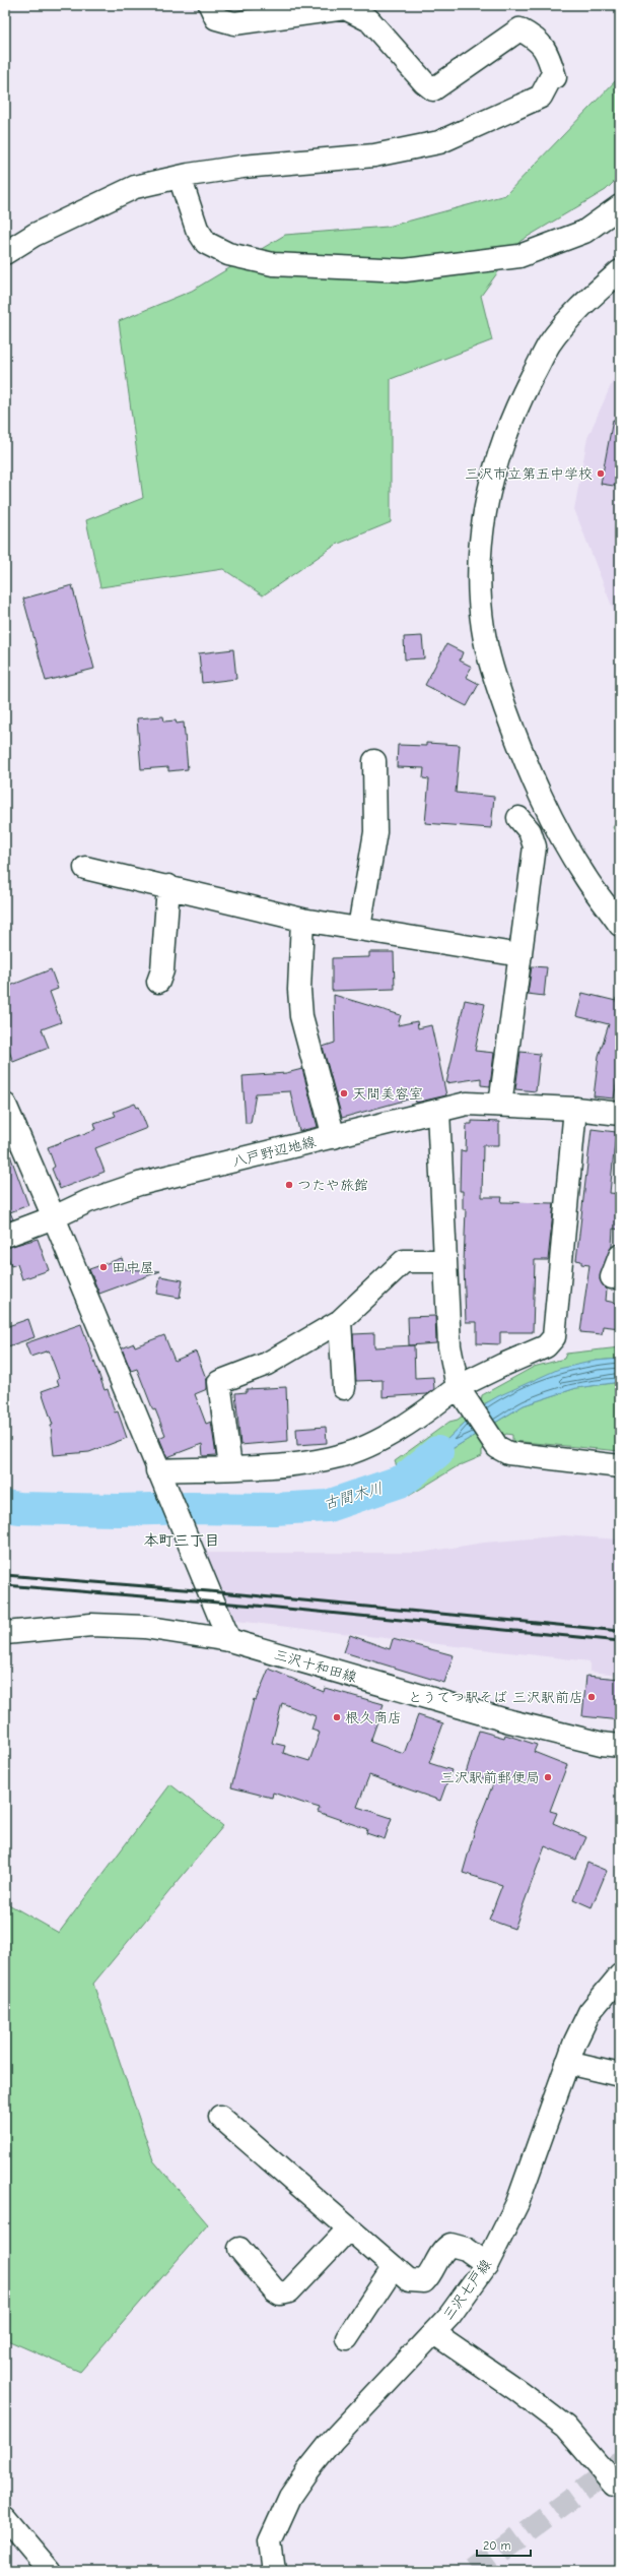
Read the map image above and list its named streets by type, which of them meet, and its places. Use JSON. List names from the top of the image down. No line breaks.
{"streets":{"street":["八戸野辺地線","三沢十和田線","三沢七戸線"]},"districts":["本町三丁目"],"water":["古間木川"],"places":["三沢市立第五中学校","天間美容室","つたや旅館","田中屋","とうてつ駅そば 三沢駅前店","根久商店","三沢駅前郵便局"],"scale_bar":"20 m"}
